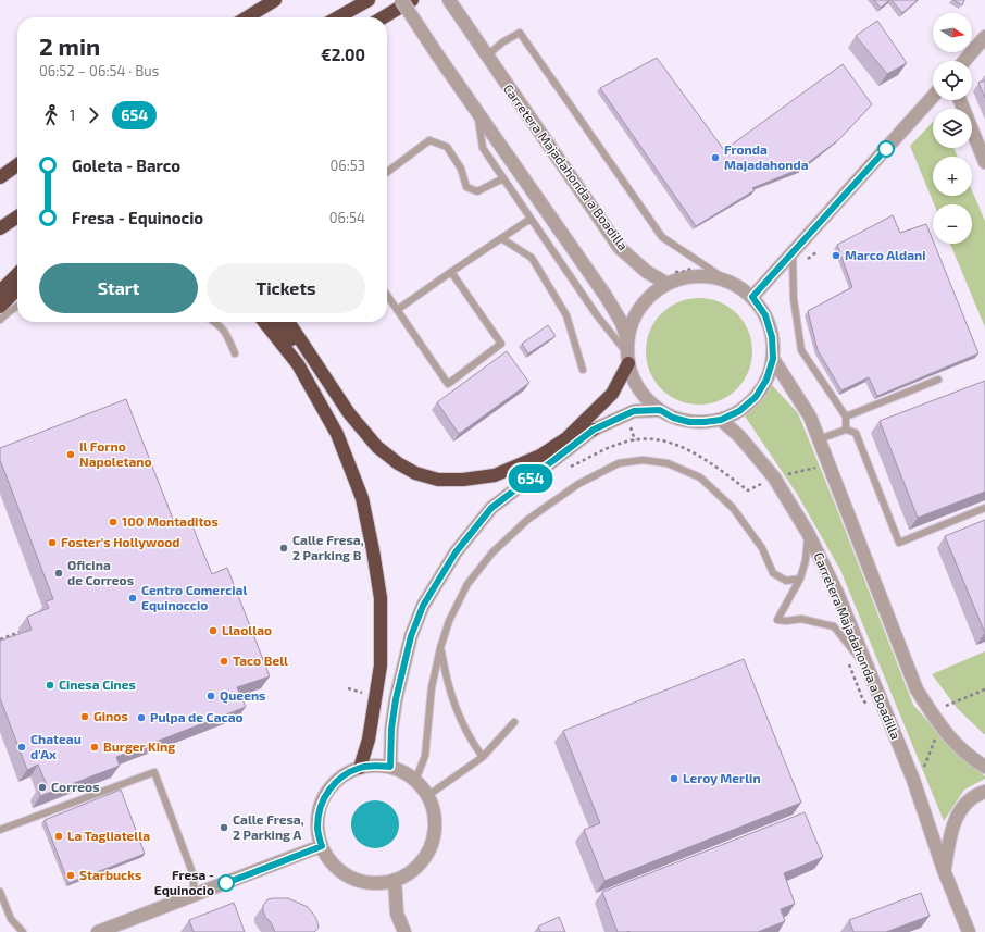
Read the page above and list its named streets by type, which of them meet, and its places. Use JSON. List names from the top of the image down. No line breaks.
{"streets":{"street":["Carretera Majadahonda a Boadilla"]},"places":["Fronda Majadahonda","Marco Aldani","Il Forno Napoletano","100 Montaditos","Foster's Hollywood","Calle Fresa, 2 Parking B","Oficina de Correos","Centro Comercial Equinoccio","Llaollao","Taco Bell","Cinesa Cines","Queens","Ginos","Pulpa de Cacao","Chateau d'Ax","Burger King","Leroy Merlin","Correos","Calle Fresa, 2 Parking A","La Tagliatella","Starbucks","Fresa - Equinocio"],"lines":["bus line 654"],"north":"right","page":{"on_map":"654","map_buttons":["+","−"],"heading":["2 min","06:52 – 06:54 · Bus","€2.00"],"legs":["1","654"],"list":[{"name":"Goleta - Barco","value":"06:53"},{"name":"Fresa - Equinocio","value":"06:54"}],"buttons":["Start","Tickets"]}}
